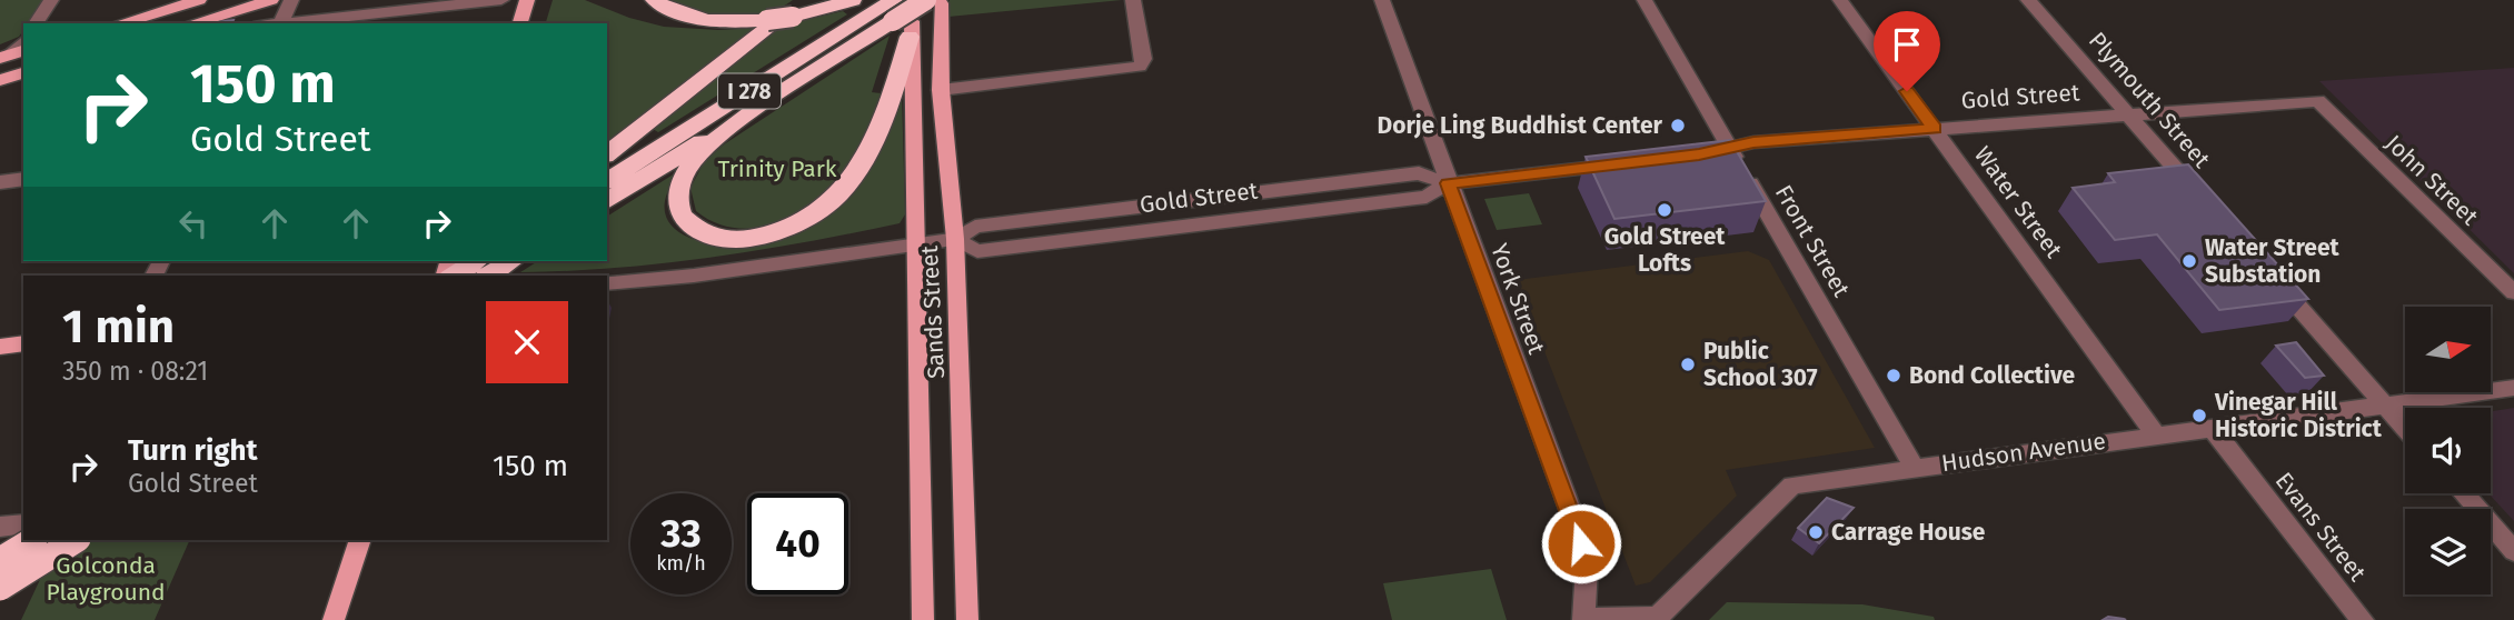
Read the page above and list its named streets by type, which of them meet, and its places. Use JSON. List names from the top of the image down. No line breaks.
{"streets":{"highway":["I 278"],"main road":["Sands Street"],"street":["Gold Street","Plymouth Street","John Street","Water Street","Front Street","York Street","Hudson Avenue","Evans Street"]},"crossings":[["I 278","Sands Street"],["Gold Street","Plymouth Street"],["Gold Street","John Street"],["Gold Street","Water Street"],["Gold Street","Front Street"],["Gold Street","York Street"],["Gold Street","Sands Street"],["Water Street","Hudson Avenue"],["Front Street","Hudson Avenue"],["York Street","Hudson Avenue"],["Hudson Avenue","Evans Street"]],"parks":["Trinity Park","Golconda Playground"],"places":["Dorje Ling Buddhist Center","Gold Street Lofts","Water Street Substation","Public School 307","Bond Collective","Vinegar Hill Historic District","Carrage House"],"north":"right","page":{"turn":["150 m","Gold Street"],"heading":["1 min","350 m · 08:21"],"list":[{"name":"Turn right","note":"Gold Street","value":"150 m"}],"speed":"33 km/h","limit":"40"}}
